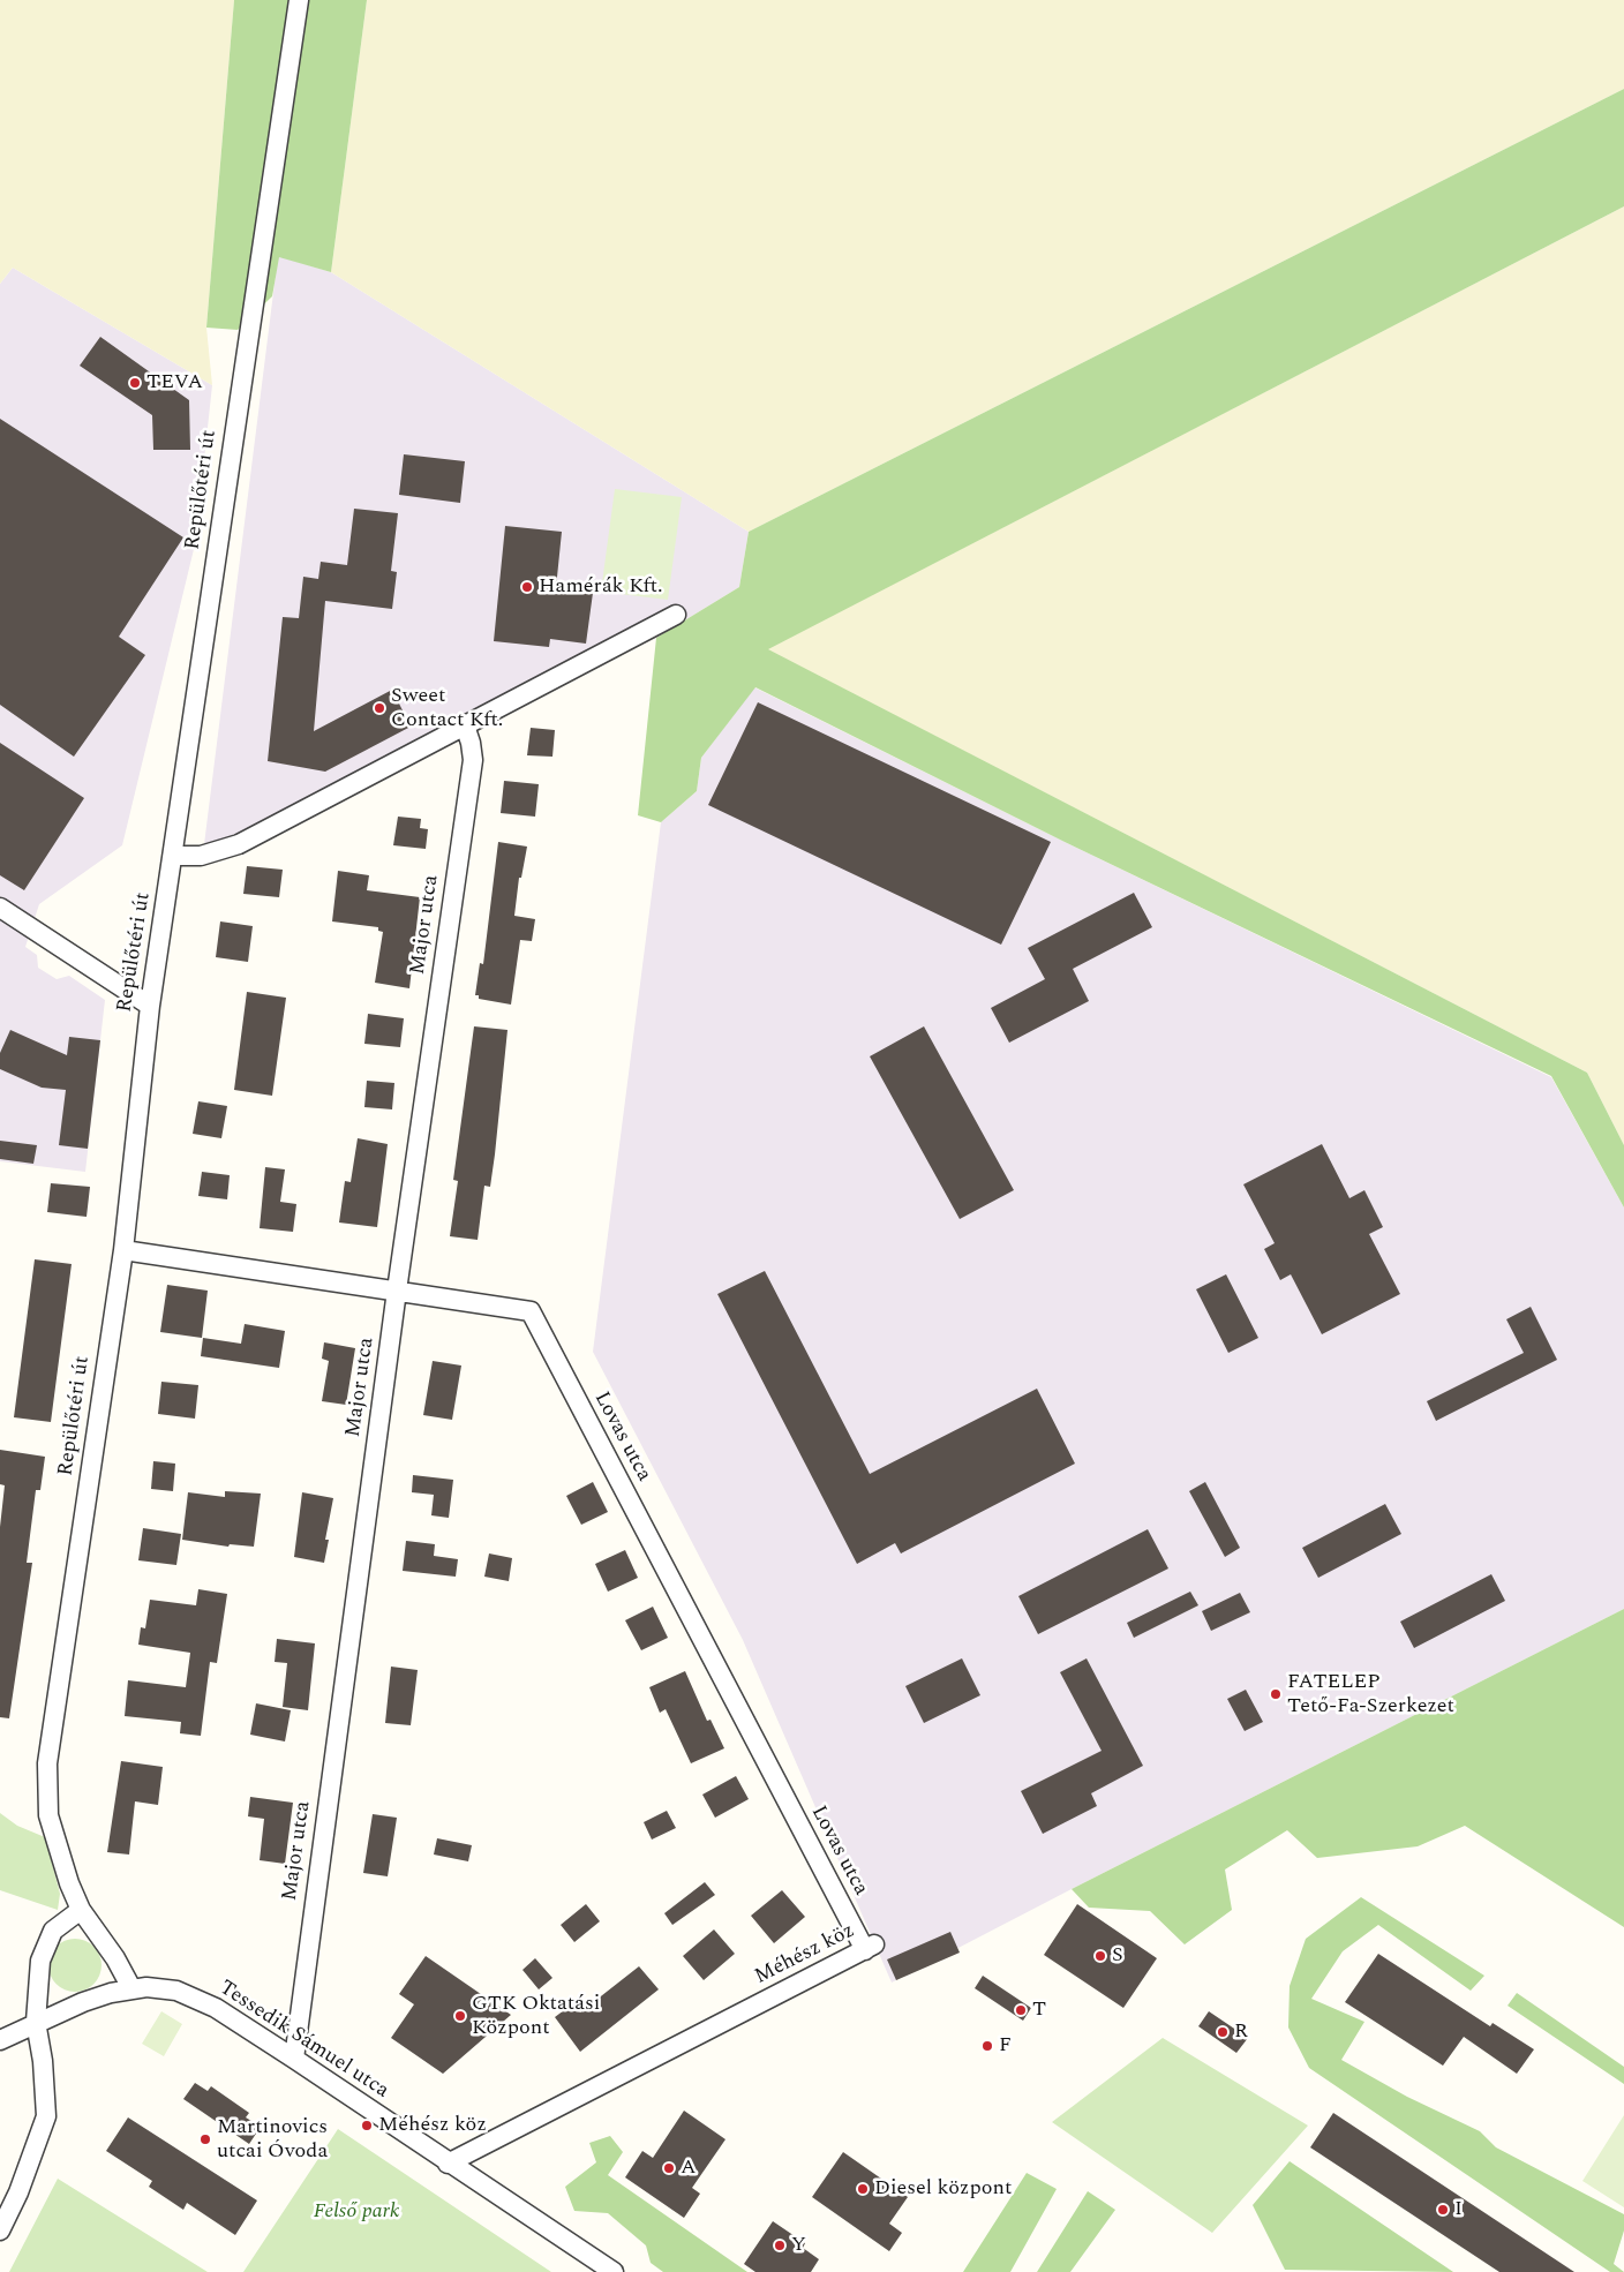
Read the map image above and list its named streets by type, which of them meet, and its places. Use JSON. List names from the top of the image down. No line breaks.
{"streets":{"street":["Repülőtéri út","Major utca","Lovas utca","Méhész köz","Tessedik Sámuel utca"]},"crossings":[["Repülőtéri út","Lovas utca"],["Repülőtéri út","Tessedik Sámuel utca"],["Major utca","Lovas utca"],["Major utca","Tessedik Sámuel utca"],["Lovas utca","Méhész köz"],["Méhész köz","Tessedik Sámuel utca"]],"parks":["Felső park"],"places":["TEVA","Hamérák Kft.","Sweet Contact Kft.","FATELEP Tető-Fa-Szerkezet","S","T","GTK Oktatási Központ","R","F","Méhész köz","Martinovics utcai Óvoda","A","Diesel központ","I","Y"]}
